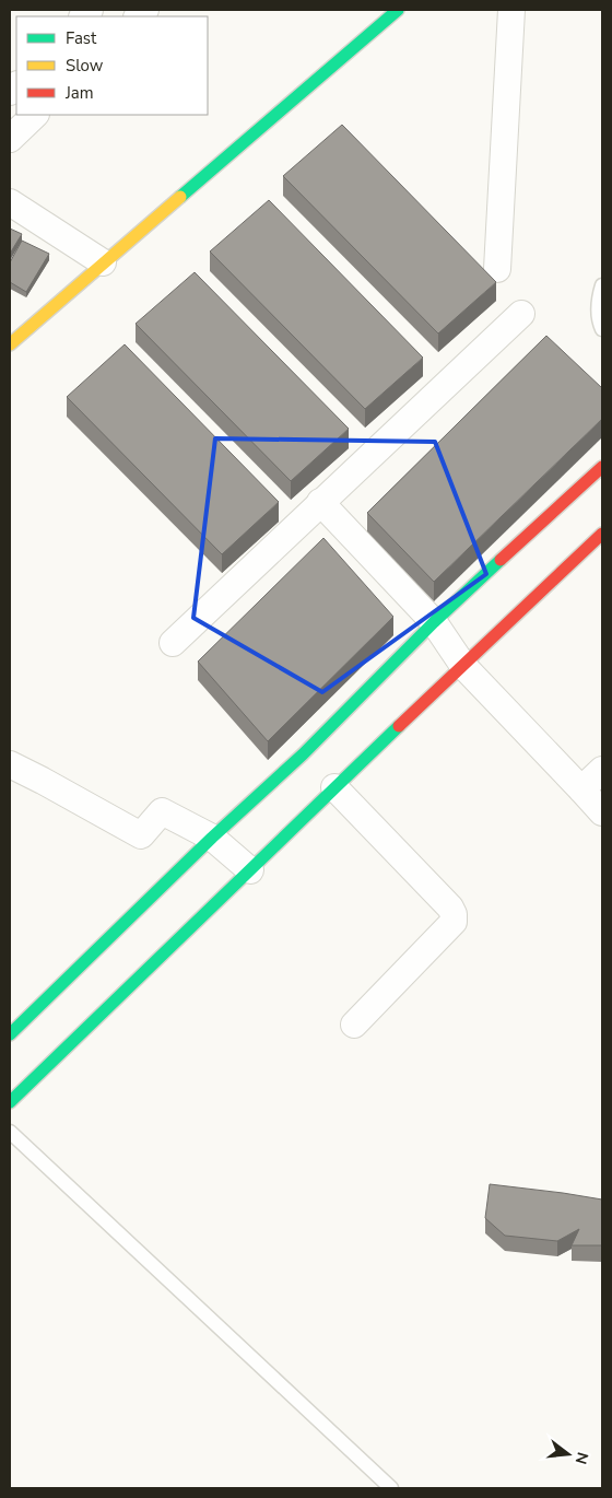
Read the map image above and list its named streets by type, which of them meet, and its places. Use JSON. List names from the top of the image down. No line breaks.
{"legend":["Fast","Slow","Jam"],"north":"right"}
